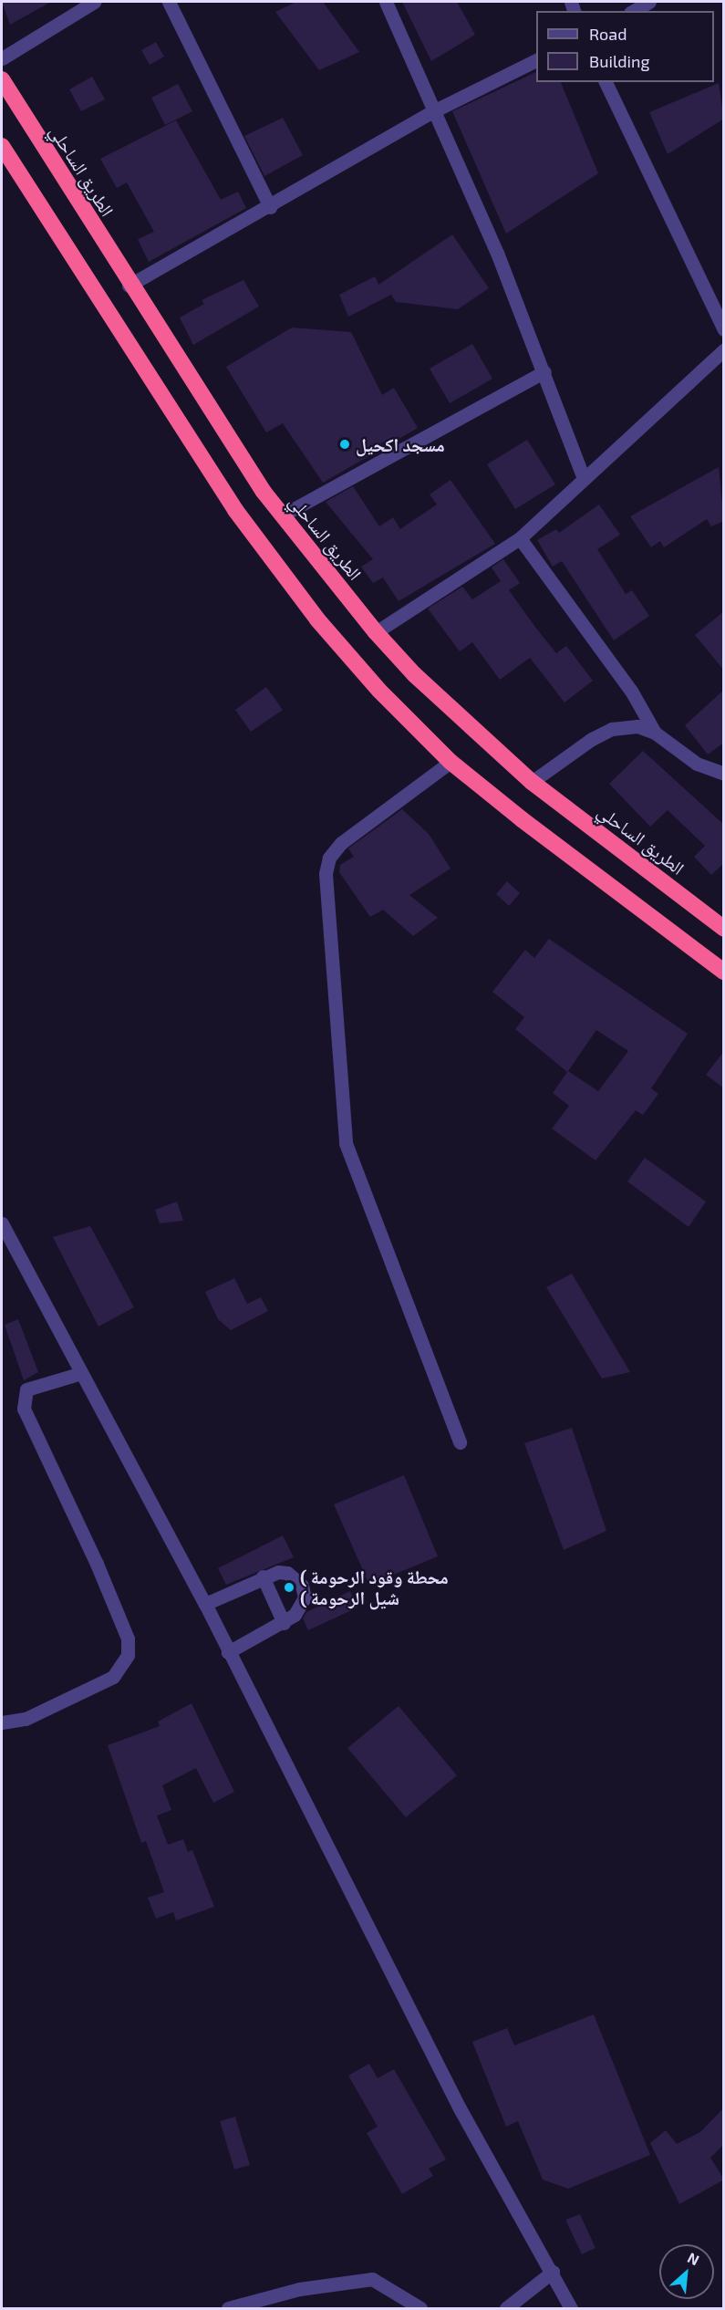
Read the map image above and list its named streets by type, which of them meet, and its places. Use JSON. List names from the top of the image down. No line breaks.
{"streets":{"highway":["الطريق الساحلي"]},"places":["مسجد اكحيل","( محطة وقود الرحومة ( شيل الرحومة"],"legend":["Road","Building"],"north":"top right"}
